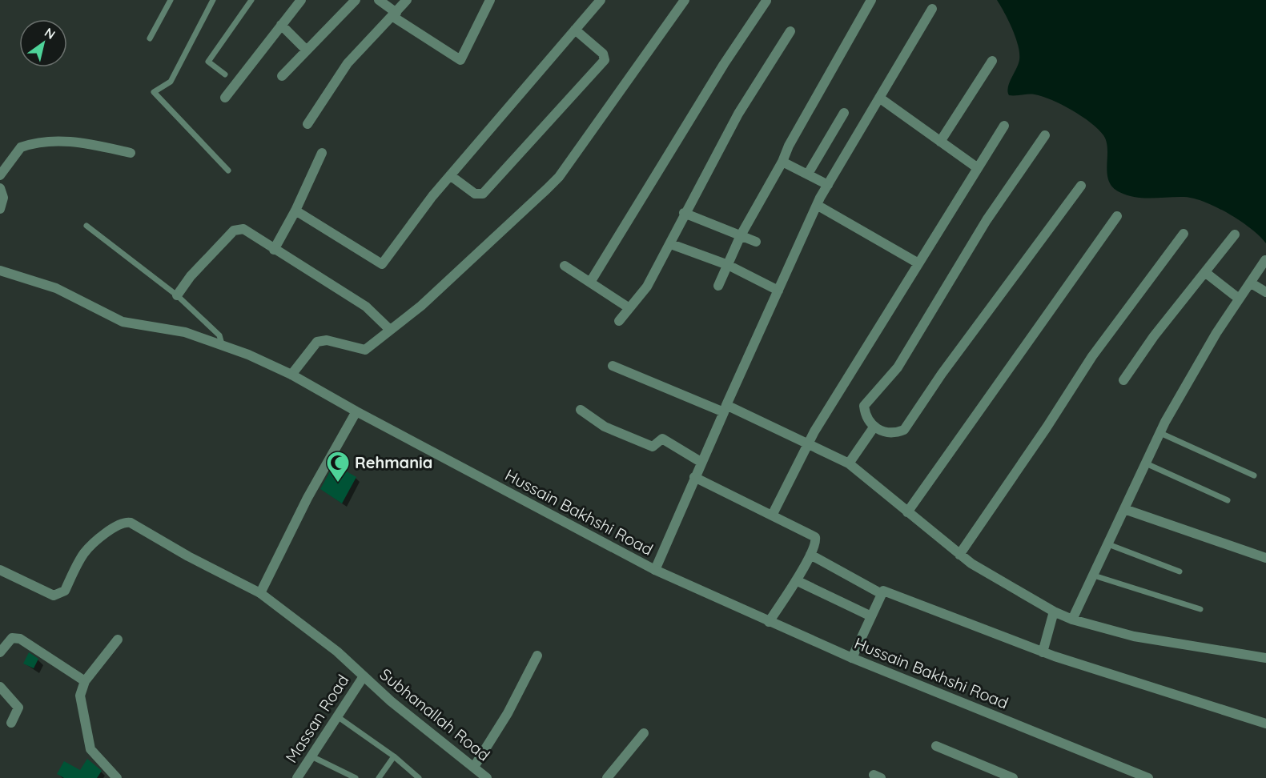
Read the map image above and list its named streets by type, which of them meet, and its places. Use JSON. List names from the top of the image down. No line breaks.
{"streets":{"street":["Hussain Bakhshi Road","Subhanallah Road","Massan Road"]},"crossings":[["Subhanallah Road","Massan Road"]],"places":{"mosque":["Rehmania"]},"north":"top right"}
